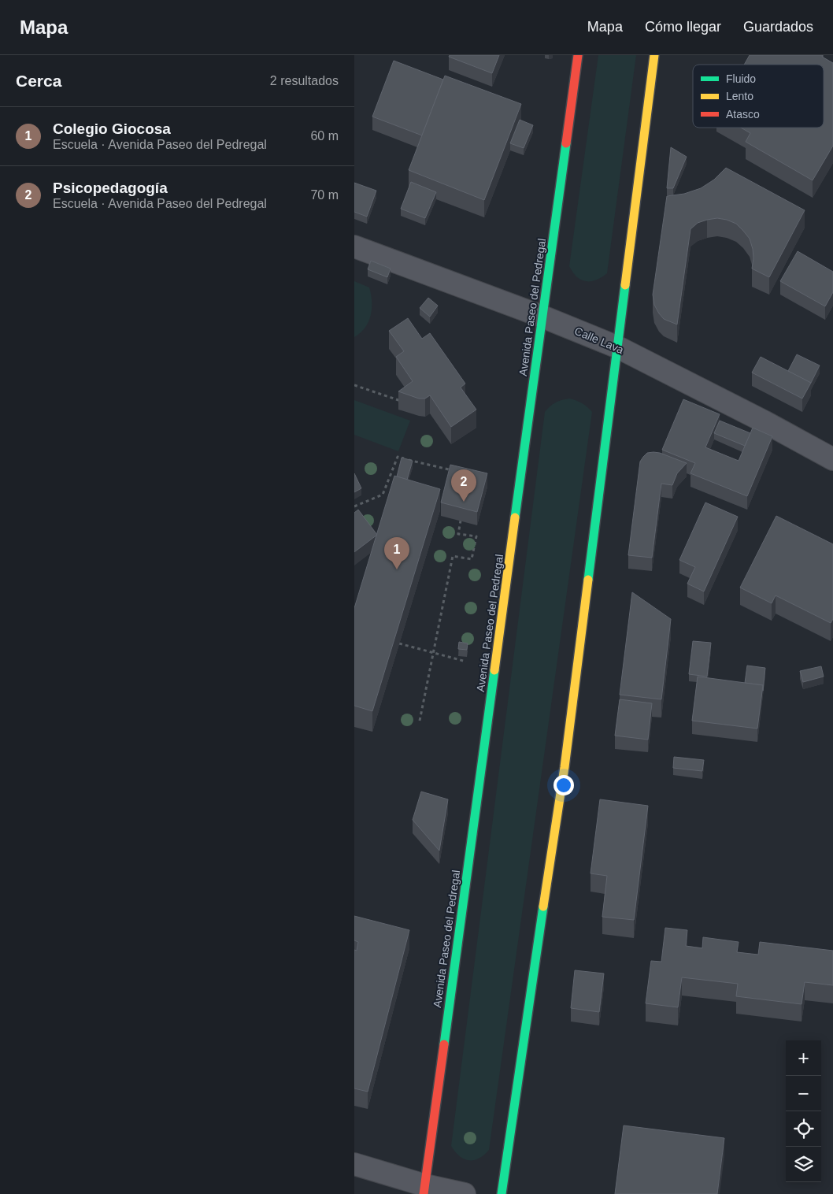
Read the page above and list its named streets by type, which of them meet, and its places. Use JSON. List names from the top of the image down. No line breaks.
{"streets":{"main road":["Avenida Paseo del Pedregal"],"street":["Calle Lava"]},"crossings":[["Avenida Paseo del Pedregal","Calle Lava"]],"legend":["Fluido","Lento","Atasco"],"page":{"header":"Mapa","nav":["Mapa","Cómo llegar","Guardados"],"heading":["Cerca","2 resultados"],"list":[{"mark":"1","name":"Colegio Giocosa","note":"Escuela · Avenida Paseo del Pedregal","value":"60 m"},{"mark":"2","name":"Psicopedagogía","note":"Escuela · Avenida Paseo del Pedregal","value":"70 m"}],"pins":["2","1"],"map_buttons":["+","−"]}}
